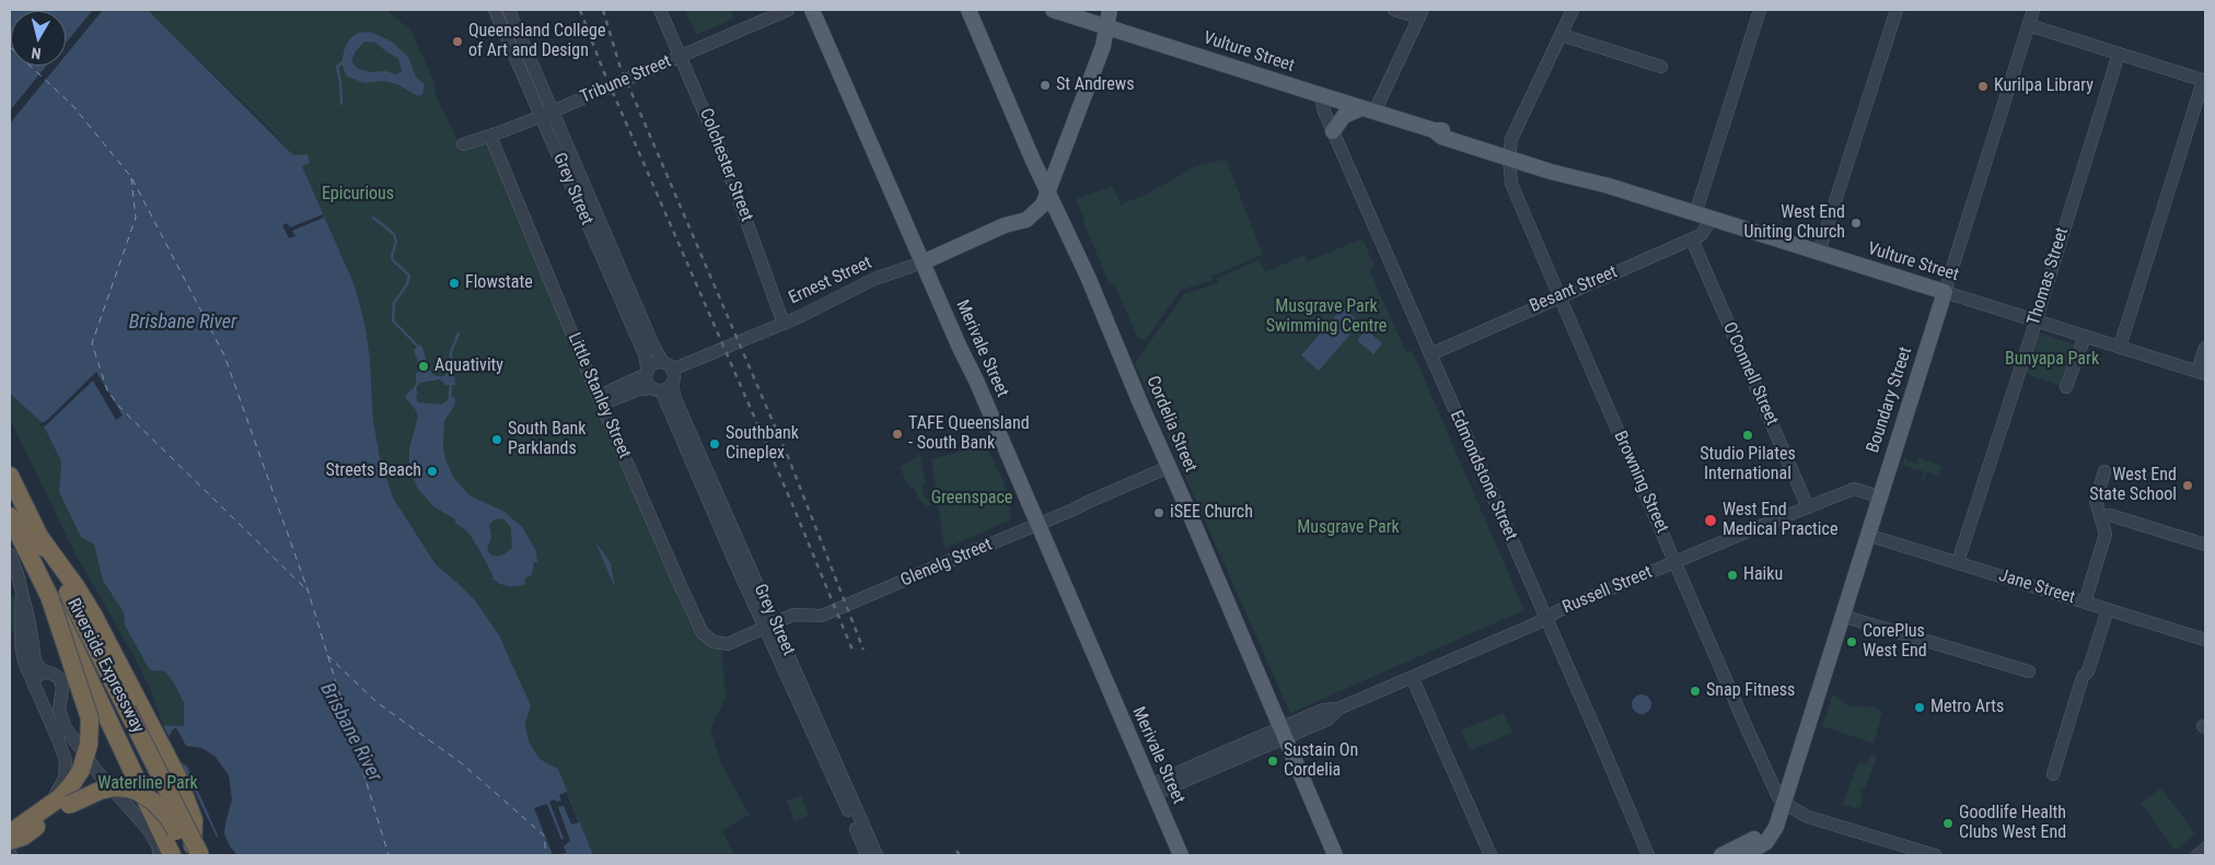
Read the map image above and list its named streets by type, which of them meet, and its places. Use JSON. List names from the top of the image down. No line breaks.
{"streets":{"highway":["Riverside Expressway"],"main road":["Vulture Street","Ernest Street","Merivale Street","Boundary Street","Cordelia Street"],"street":["Tribune Street","Colchester Street","Grey Street","Thomas Street","Besant Street","O'Connell Street","Little Stanley Street","Edmondstone Street","Browning Street","Glenelg Street","Jane Street","Russell Street"]},"crossings":[["Vulture Street","Thomas Street"],["Vulture Street","Ernest Street"],["Vulture Street","Besant Street"],["Vulture Street","Boundary Street"],["Vulture Street","Edmondstone Street"],["Vulture Street","Browning Street"],["Tribune Street","Colchester Street"],["Tribune Street","Grey Street"],["Tribune Street","Little Stanley Street"],["Colchester Street","Ernest Street"],["Grey Street","Ernest Street"],["Grey Street","Glenelg Street"],["Thomas Street","Jane Street"],["Ernest Street","Merivale Street"],["Ernest Street","Cordelia Street"],["Besant Street","O'Connell Street"],["Besant Street","Edmondstone Street"],["Besant Street","Browning Street"],["Merivale Street","Glenelg Street"],["Merivale Street","Russell Street"],["O'Connell Street","Russell Street"],["Little Stanley Street","Glenelg Street"],["Boundary Street","Browning Street"],["Boundary Street","Jane Street"],["Boundary Street","Russell Street"],["Cordelia Street","Glenelg Street"],["Cordelia Street","Russell Street"],["Edmondstone Street","Russell Street"],["Browning Street","Russell Street"]],"water":["Brisbane River"],"parks":["Epicurious","Musgrave Park Swimming Centre","Bunyapa Park","Greenspace","Musgrave Park","Waterline Park"],"places":["Queensland College of Art and Design","St Andrews","Kurilpa Library","West End Uniting Church","Flowstate","Aquativity","TAFE Queensland - South Bank","Studio Pilates International","South Bank Parklands","Southbank Cineplex","Streets Beach","West End State School","iSEE Church","West End Medical Practice","Haiku","CorePlus West End","Snap Fitness","Metro Arts","Sustain On Cordelia","Goodlife Health Clubs West End"],"north":"bottom"}
